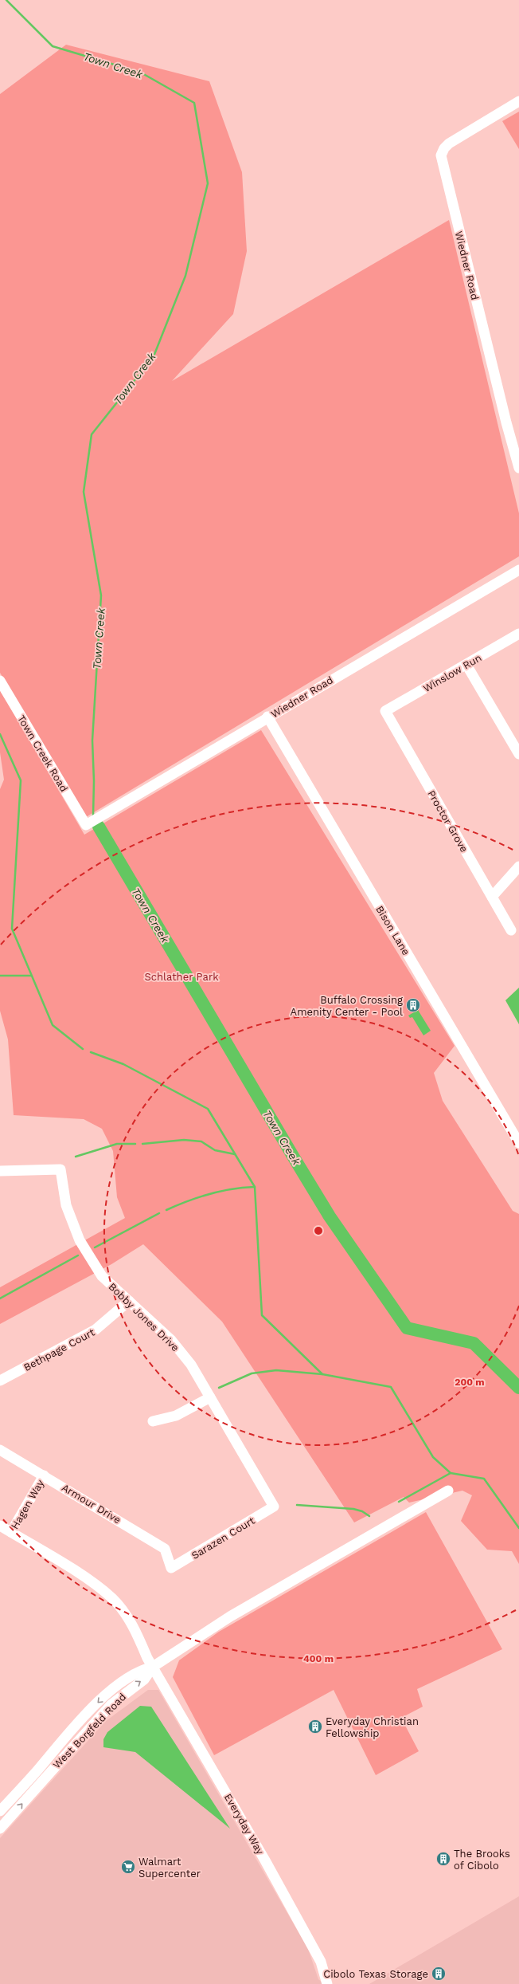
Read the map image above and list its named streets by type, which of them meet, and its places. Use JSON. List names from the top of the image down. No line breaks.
{"streets":{"street":["Wiedner Road","Winslow Run","Town Creek Road","Proctor Grove","Bison Lane","Bobby Jones Drive","Bethpage Court","Armour Drive","Hagen Way","Sarazen Court","West Borgfeld Road","Everyday Way"]},"crossings":[["Wiedner Road","Town Creek Road"],["Wiedner Road","Bison Lane"],["Winslow Run","Proctor Grove"],["Bobby Jones Drive","Bethpage Court"],["Bobby Jones Drive","Sarazen Court"],["Armour Drive","Hagen Way"],["Armour Drive","Sarazen Court"],["Hagen Way","Everyday Way"],["West Borgfeld Road","Everyday Way"]],"water":["Town Creek"],"parks":["Schlather Park"],"places":{"building":["Buffalo Crossing Amenity Center - Pool","Everyday Christian Fellowship","The Brooks of Cibolo","Cibolo Texas Storage"],"supermarket":["Walmart Supercenter"]},"rings":["200 m","400 m"]}
